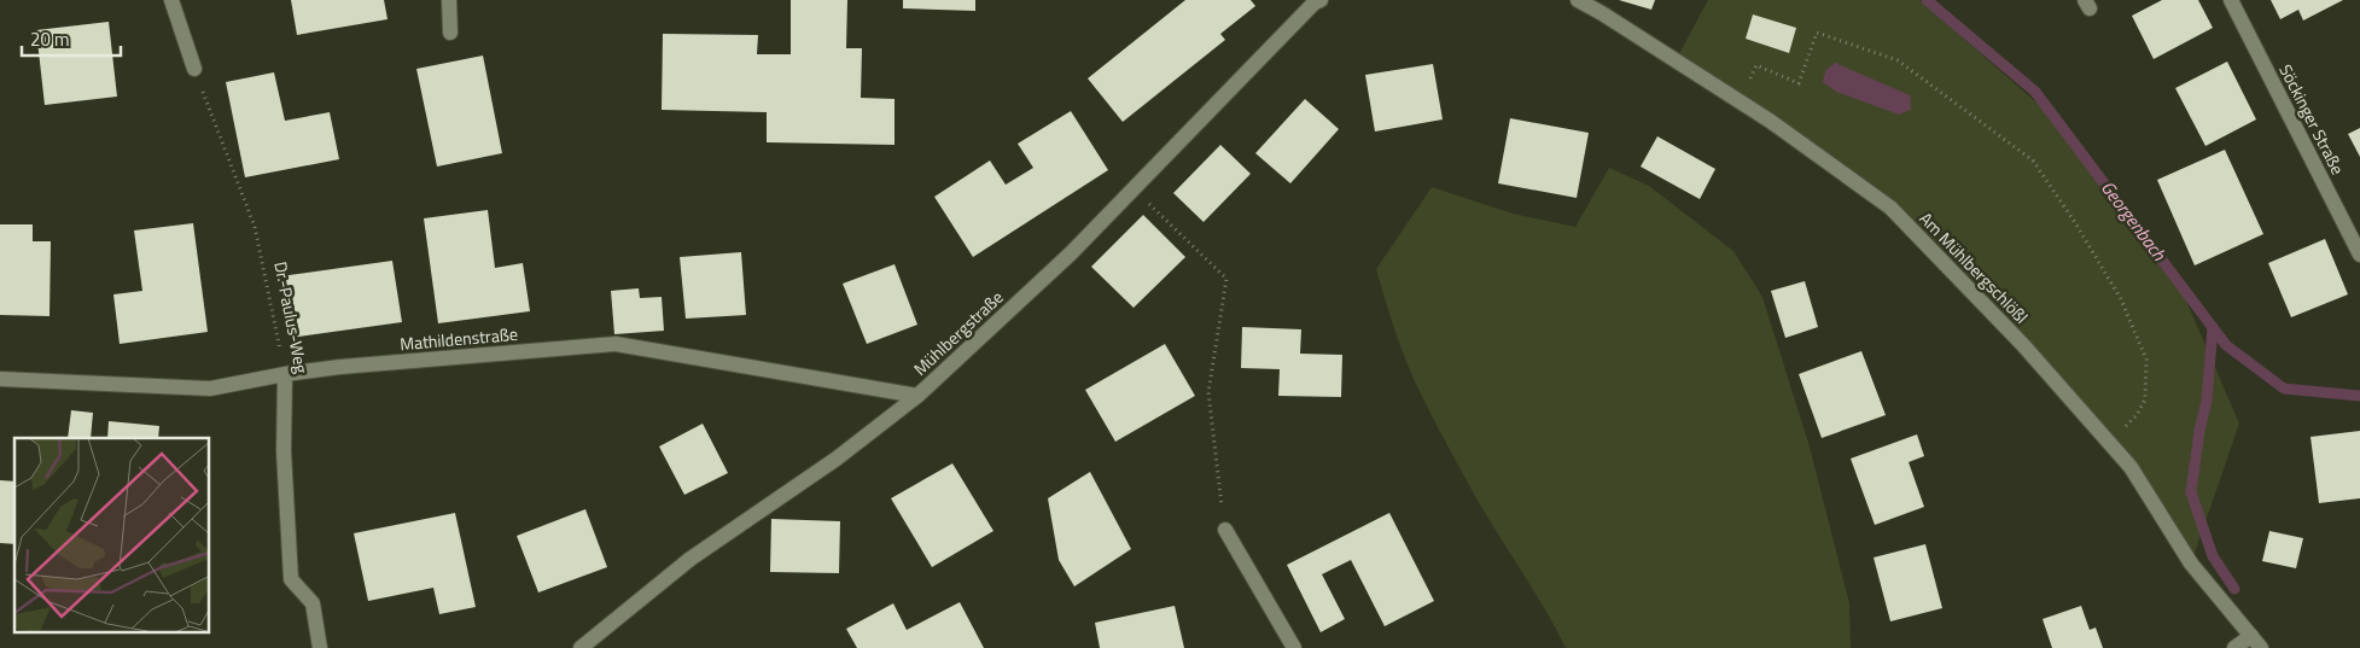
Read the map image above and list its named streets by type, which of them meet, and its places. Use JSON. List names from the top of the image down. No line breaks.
{"streets":{"street":["Söckinger Straße","Am Mühlbergschlößl","Dr.-Paulus-Weg","Mühlbergstraße","Mathildenstraße"]},"crossings":[["Dr.-Paulus-Weg","Mathildenstraße"],["Mühlbergstraße","Mathildenstraße"]],"water":["Georgenbach"],"scale_bar":"20 m"}
